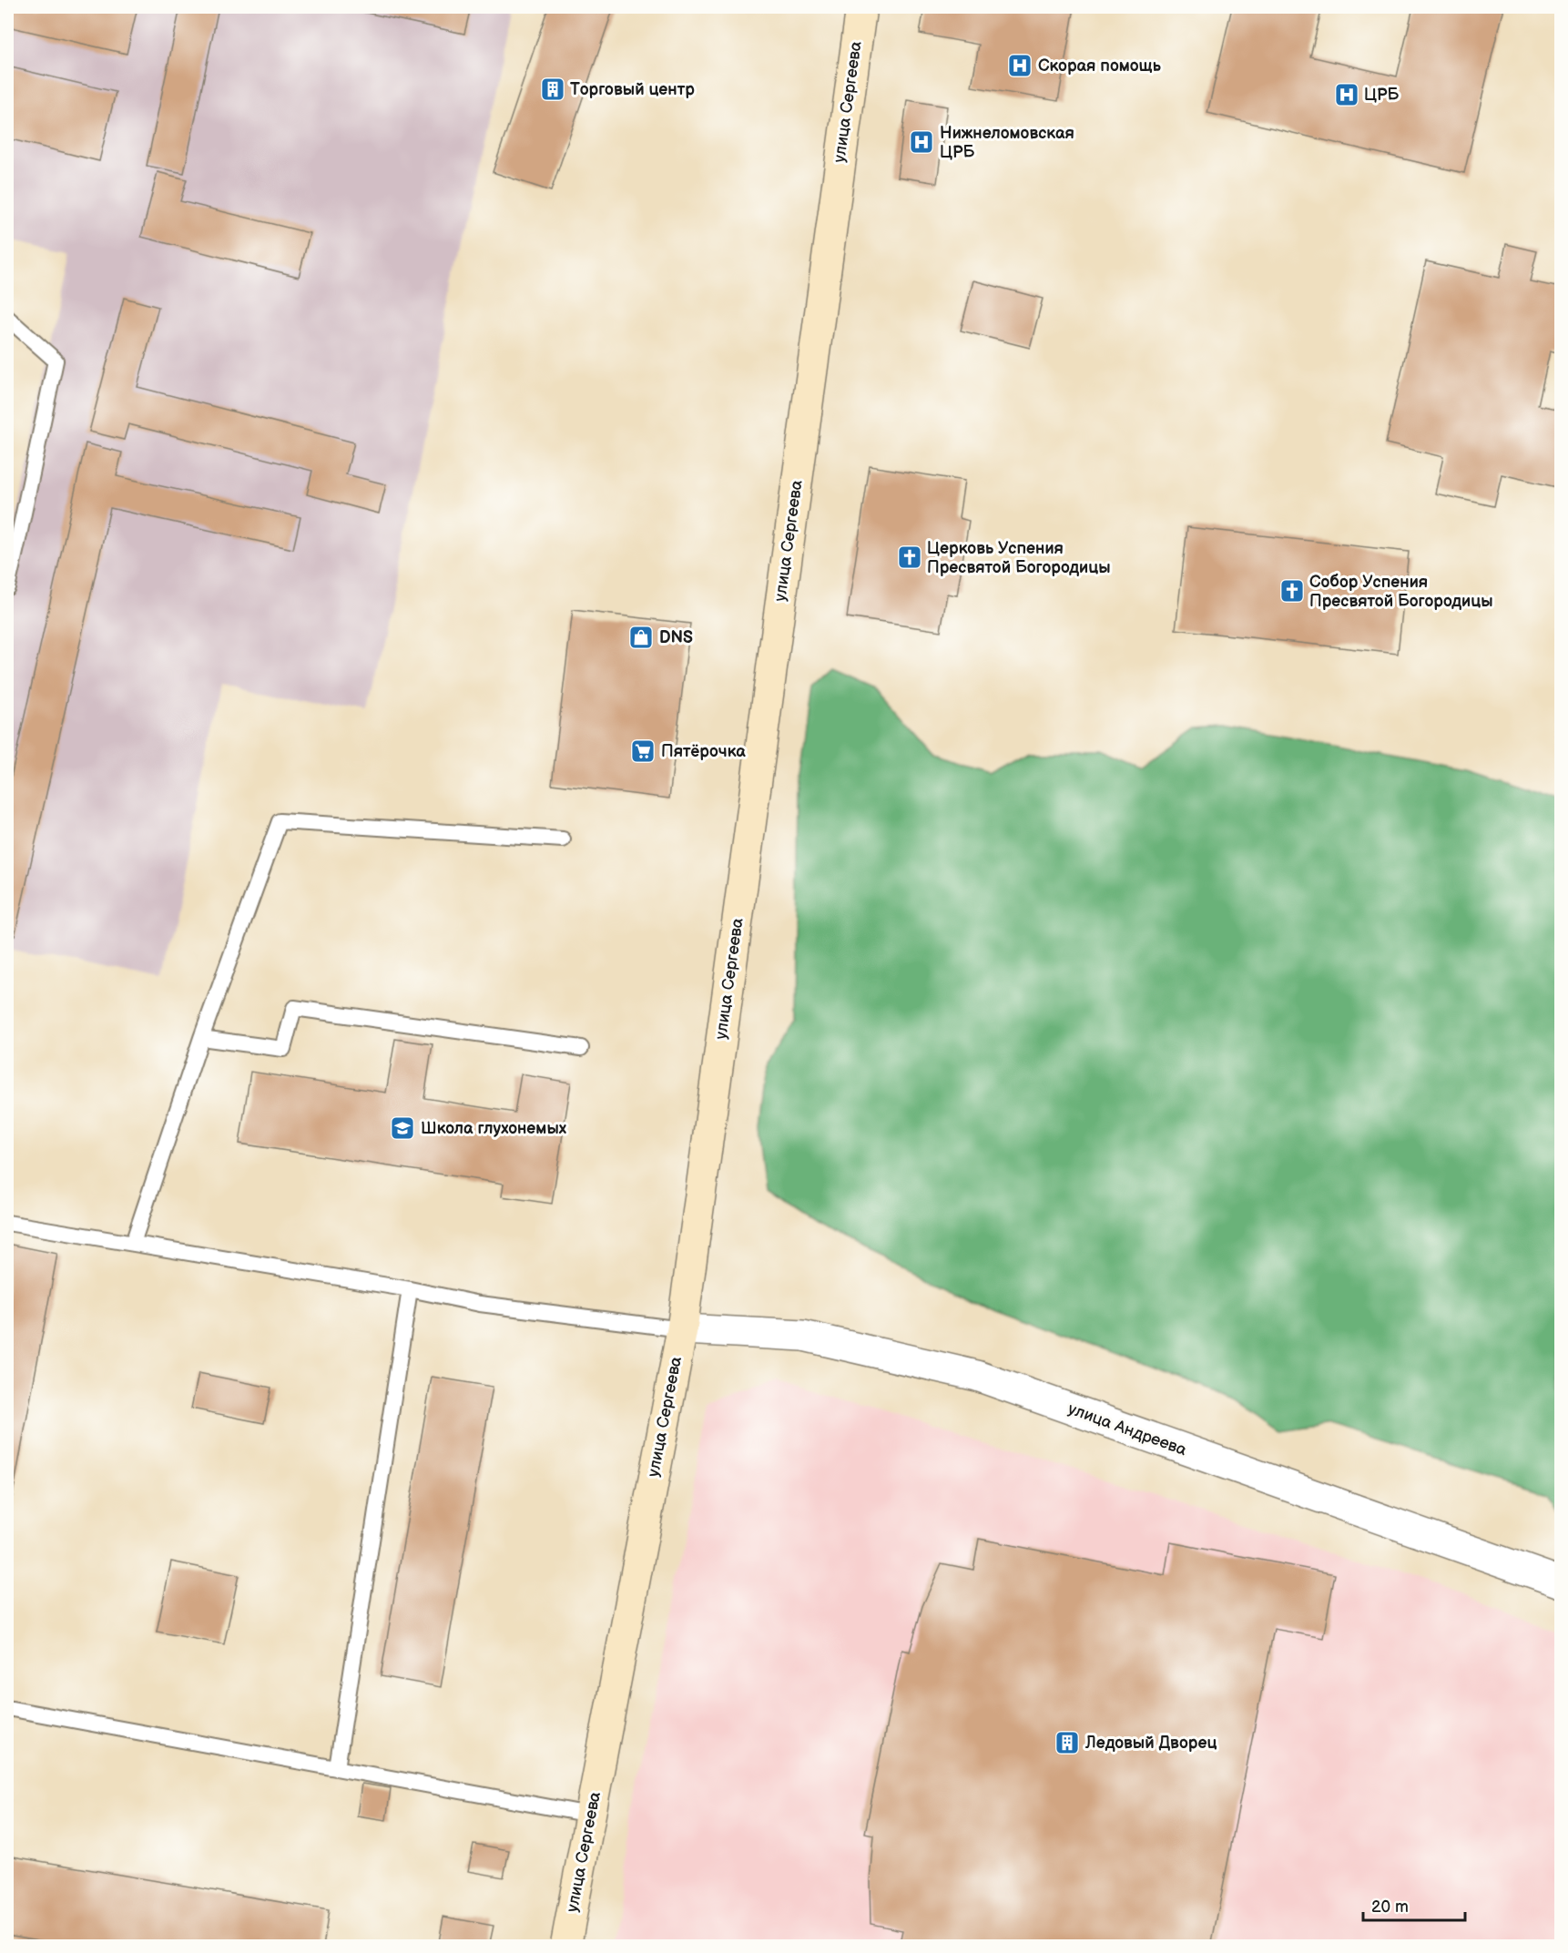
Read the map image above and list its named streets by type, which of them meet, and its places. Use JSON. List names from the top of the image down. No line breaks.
{"streets":{"main road":["улица Сергеева"],"street":["улица Андреева"]},"crossings":[["улица Сергеева","улица Андреева"]],"places":{"hospital":["Скорая помощь","ЦРБ","Нижнеломовская ЦРБ"],"building":["Торговый центр","Ледовый Дворец"],"church":["Церковь Успения Пресвятой Богородицы","Собор Успения Пресвятой Богородицы"],"shop":["DNS"],"supermarket":["Пятёрочка"],"school or university":["Школа глухонемых"]},"scale_bar":"20 m"}
